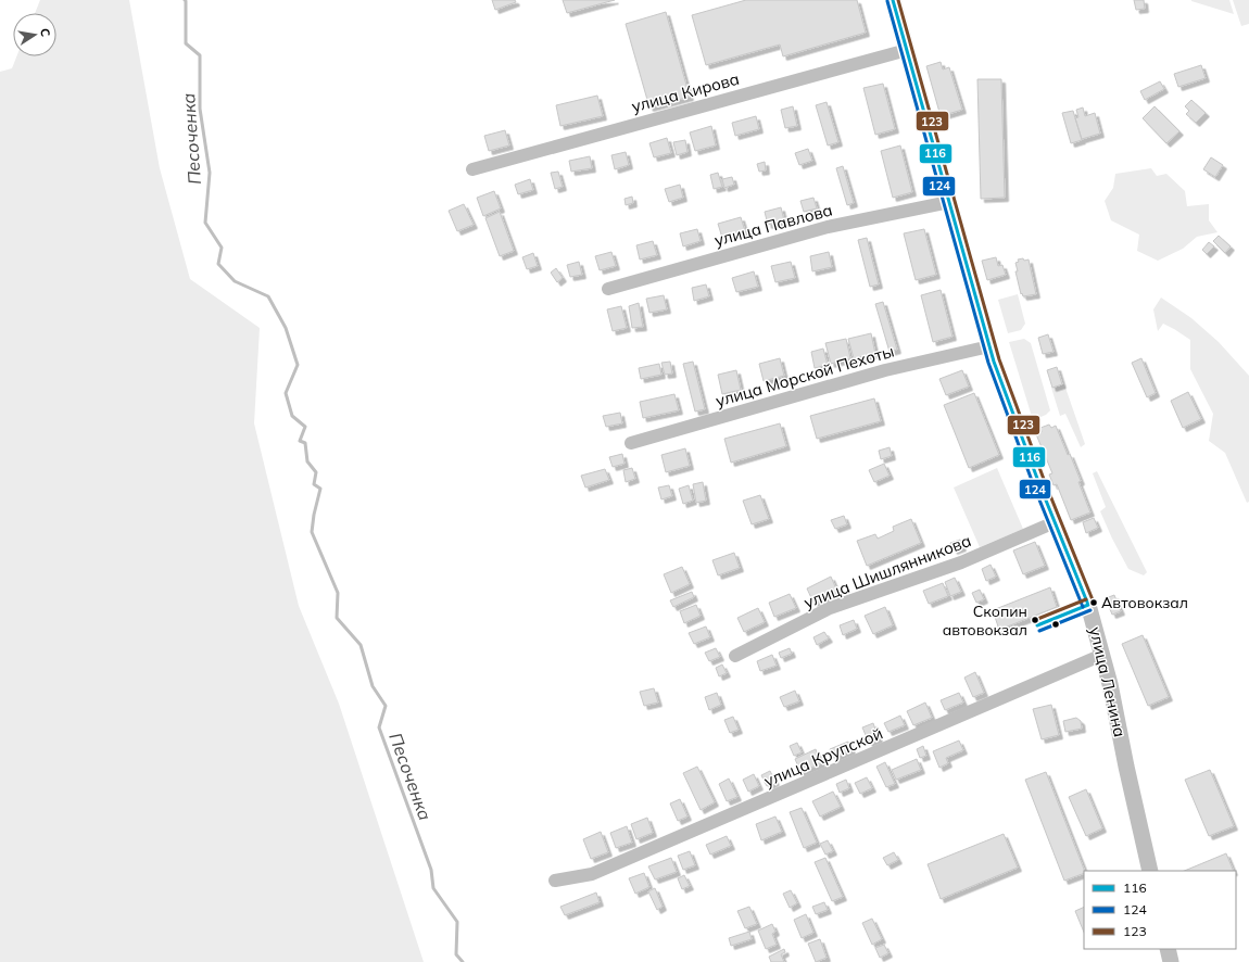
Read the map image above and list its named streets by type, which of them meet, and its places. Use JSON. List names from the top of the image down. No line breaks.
{"streets":{"street":["улица Кирова","улица Павлова","улица Морской Пехоты","улица Шишлянникова","улица Ленина","улица Крупской"]},"crossings":[["улица Кирова","улица Ленина"],["улица Павлова","улица Ленина"],["улица Морской Пехоты","улица Ленина"],["улица Шишлянникова","улица Ленина"],["улица Ленина","улица Крупской"]],"water":["Песоченка"],"places":["Автовокзал","Скопин автовокзал"],"lines":["transit line 116","transit line 123","transit line 124"],"legend":["116","124","123"],"north":"right"}
